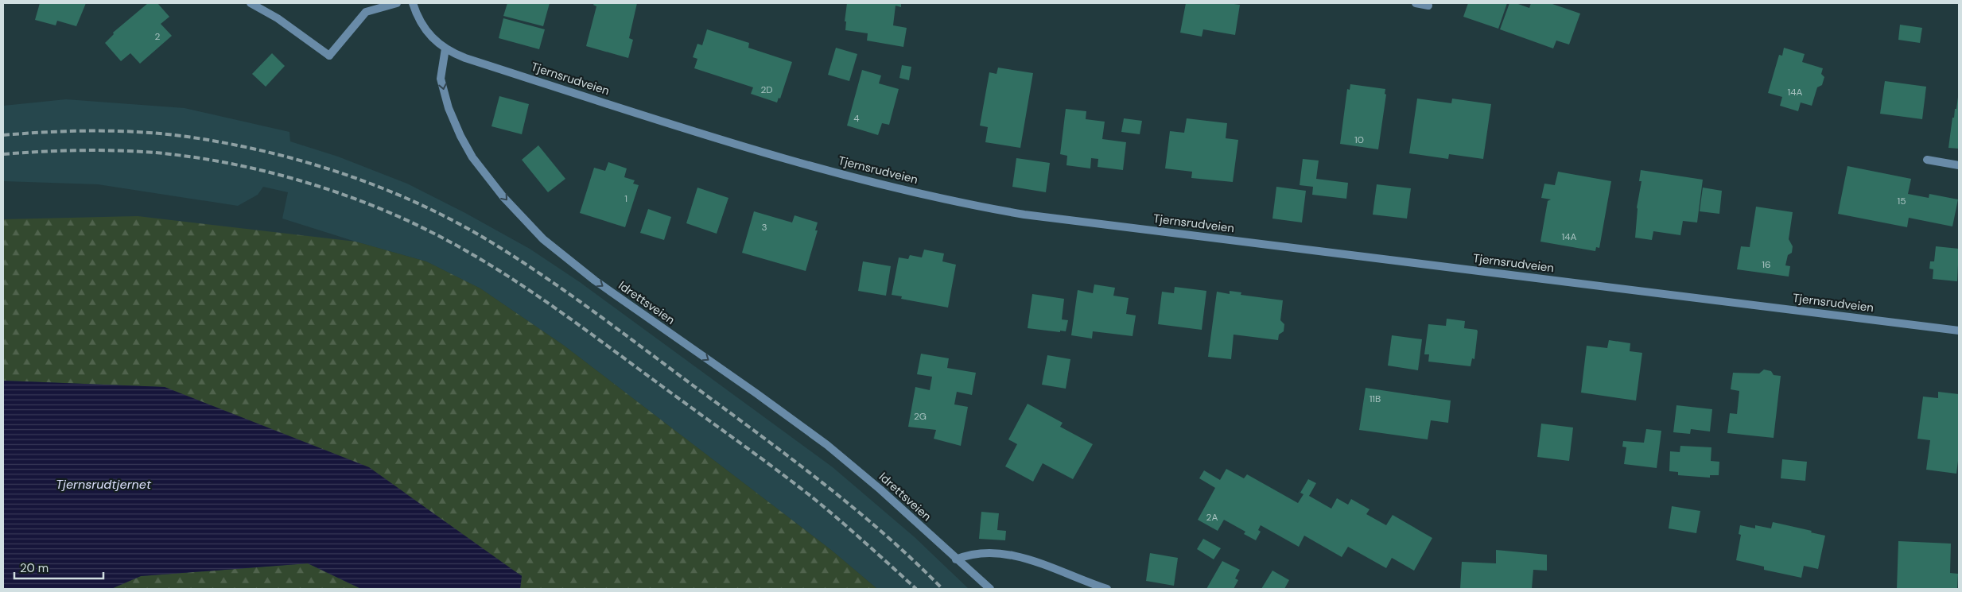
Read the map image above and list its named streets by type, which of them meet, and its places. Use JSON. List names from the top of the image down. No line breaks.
{"streets":{"street":["Tjernsrudveien","Idrettsveien"]},"crossings":[["Tjernsrudveien","Idrettsveien"]],"one_way":["Idrettsveien"],"water":["Tjernsrudtjernet"],"house_numbers":["2","2D","14A","4","10","1","15","3","14A","16","11B","2G","2A"],"scale_bar":"20 m"}
